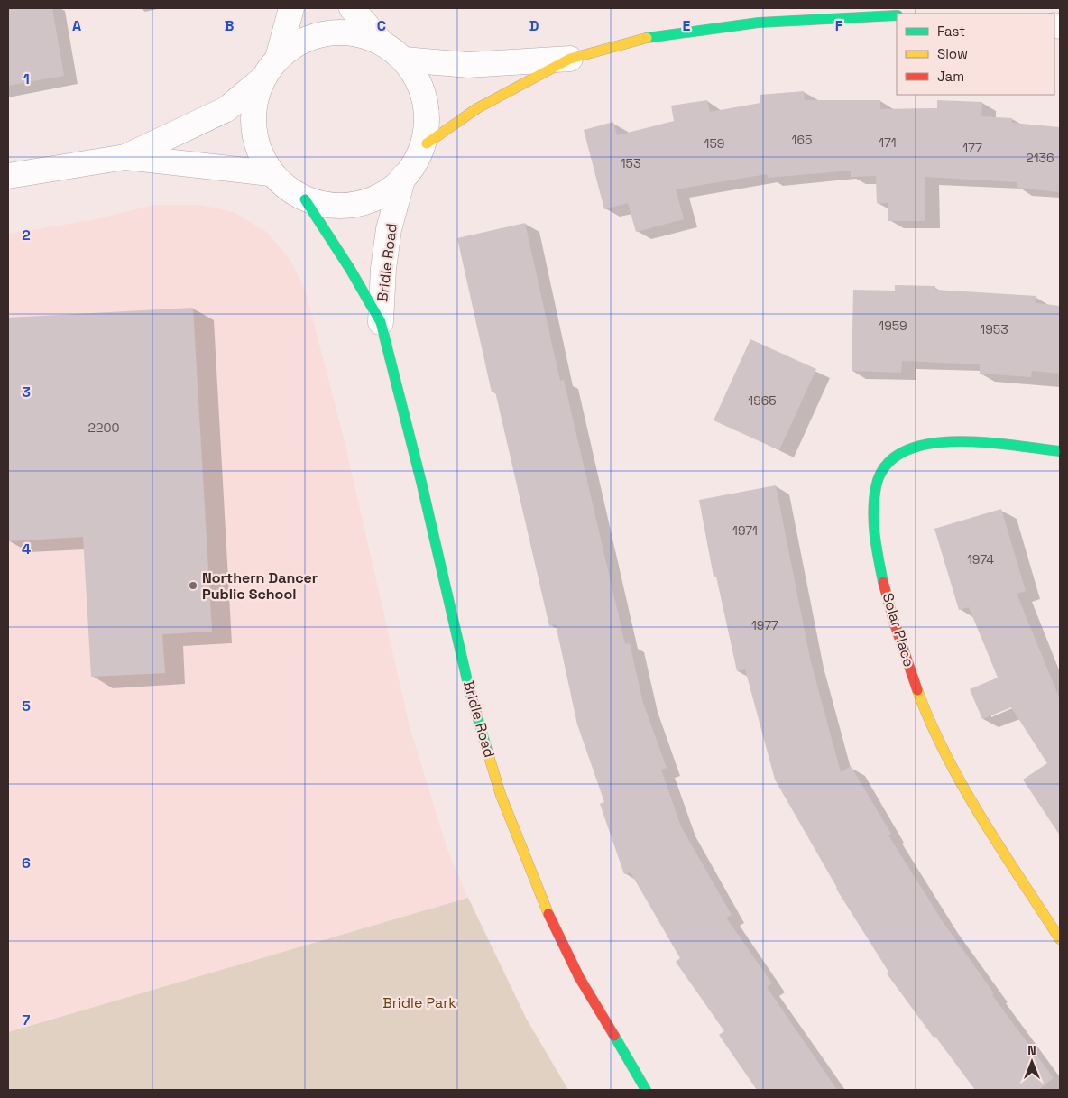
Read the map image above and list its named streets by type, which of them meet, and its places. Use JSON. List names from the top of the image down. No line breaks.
{"streets":{"street":["Bridle Road","Solar Place"]},"parks":["Bridle Park"],"places":["Northern Dancer Public School"],"house_numbers":["165","171","159","177","2136","153","1959","1953","1965","2200","1971","1974","1977"],"legend":["Fast","Slow","Jam"],"north":"top","grid":{"columns":["A","B","C","D","E","F"],"rows":["1","2","3","4","5","6","7"]}}
